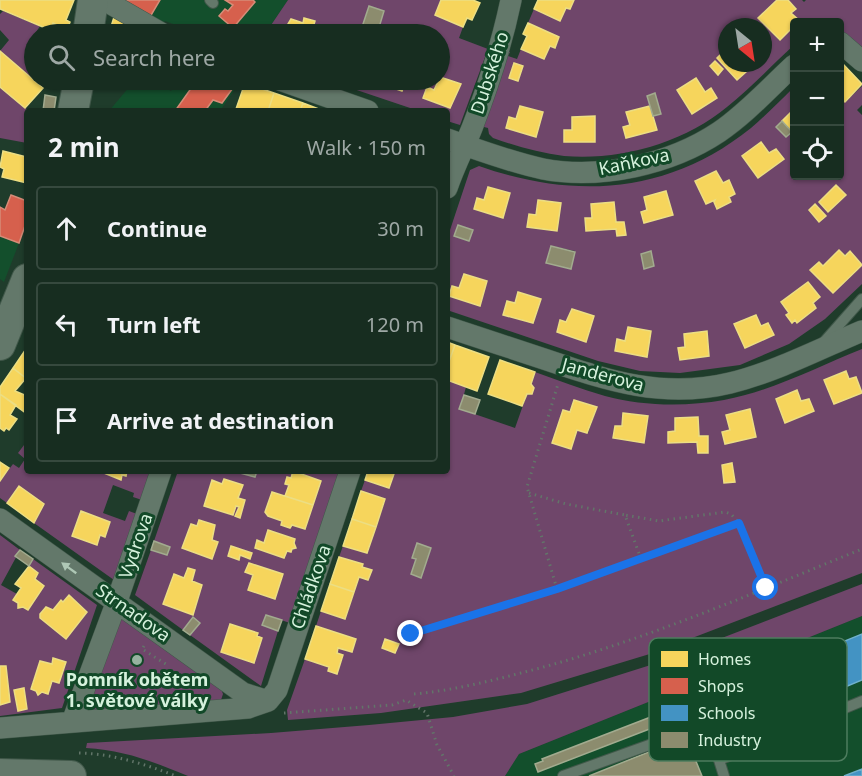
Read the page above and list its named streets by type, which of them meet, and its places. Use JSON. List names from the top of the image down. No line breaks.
{"streets":{"street":["Dubského","Kaňkova","Janderova","Vydrova","Chládkova","Strnadova"]},"crossings":[["Dubského","Kaňkova"],["Vydrova","Strnadova"],["Chládkova","Strnadova"]],"one_way":["Strnadova"],"places":["Pomník obětem 1. světové války"],"legend":["Homes","Shops","Schools","Industry"],"north":"bottom right","page":{"map_buttons":["+","−"],"search":"Search here","heading":["2 min","Walk · 150 m"],"list":[["Continue","30 m"],["Turn left","120 m"],"Arrive at destination"]}}
